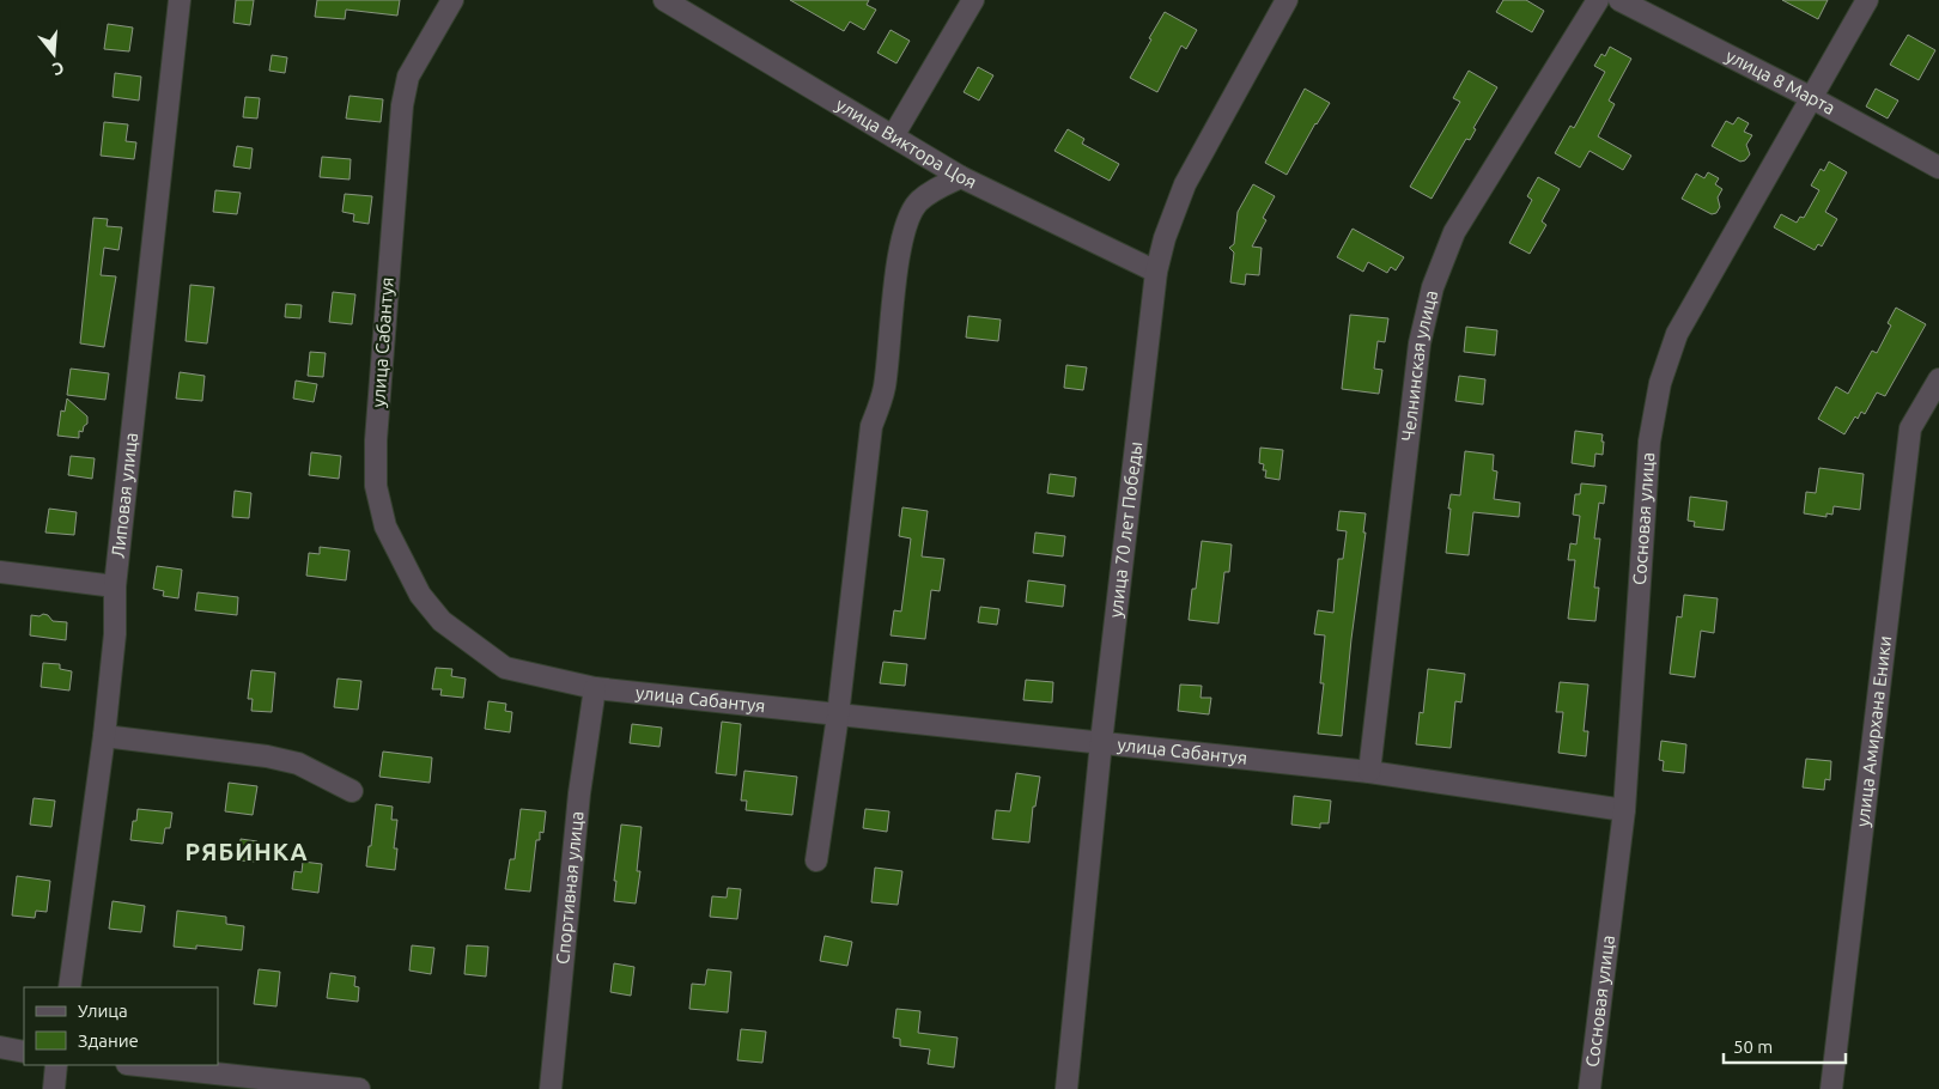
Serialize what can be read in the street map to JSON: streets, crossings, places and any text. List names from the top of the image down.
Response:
{
  "streets": {
    "street": [
      "улица 8 Марта",
      "улица Виктора Цоя",
      "улица Сабантуя",
      "Челнинская улица",
      "Липовая улица",
      "Сосновая улица",
      "улица 70 лет Победы",
      "улица Амирхана Еники",
      "Спортивная улица"
    ]
  },
  "crossings": [
    ["улица 8 Марта", "Сосновая улица"],
    ["улица Виктора Цоя", "улица 70 лет Победы"],
    ["улица Сабантуя", "Челнинская улица"],
    ["улица Сабантуя", "Сосновая улица"],
    ["улица Сабантуя", "улица 70 лет Победы"],
    ["улица Сабантуя", "Спортивная улица"]
  ],
  "districts": ["РЯБИНКА"],
  "legend": ["Улица", "Здание"],
  "scale_bar": "50 m",
  "north": "bottom"
}
